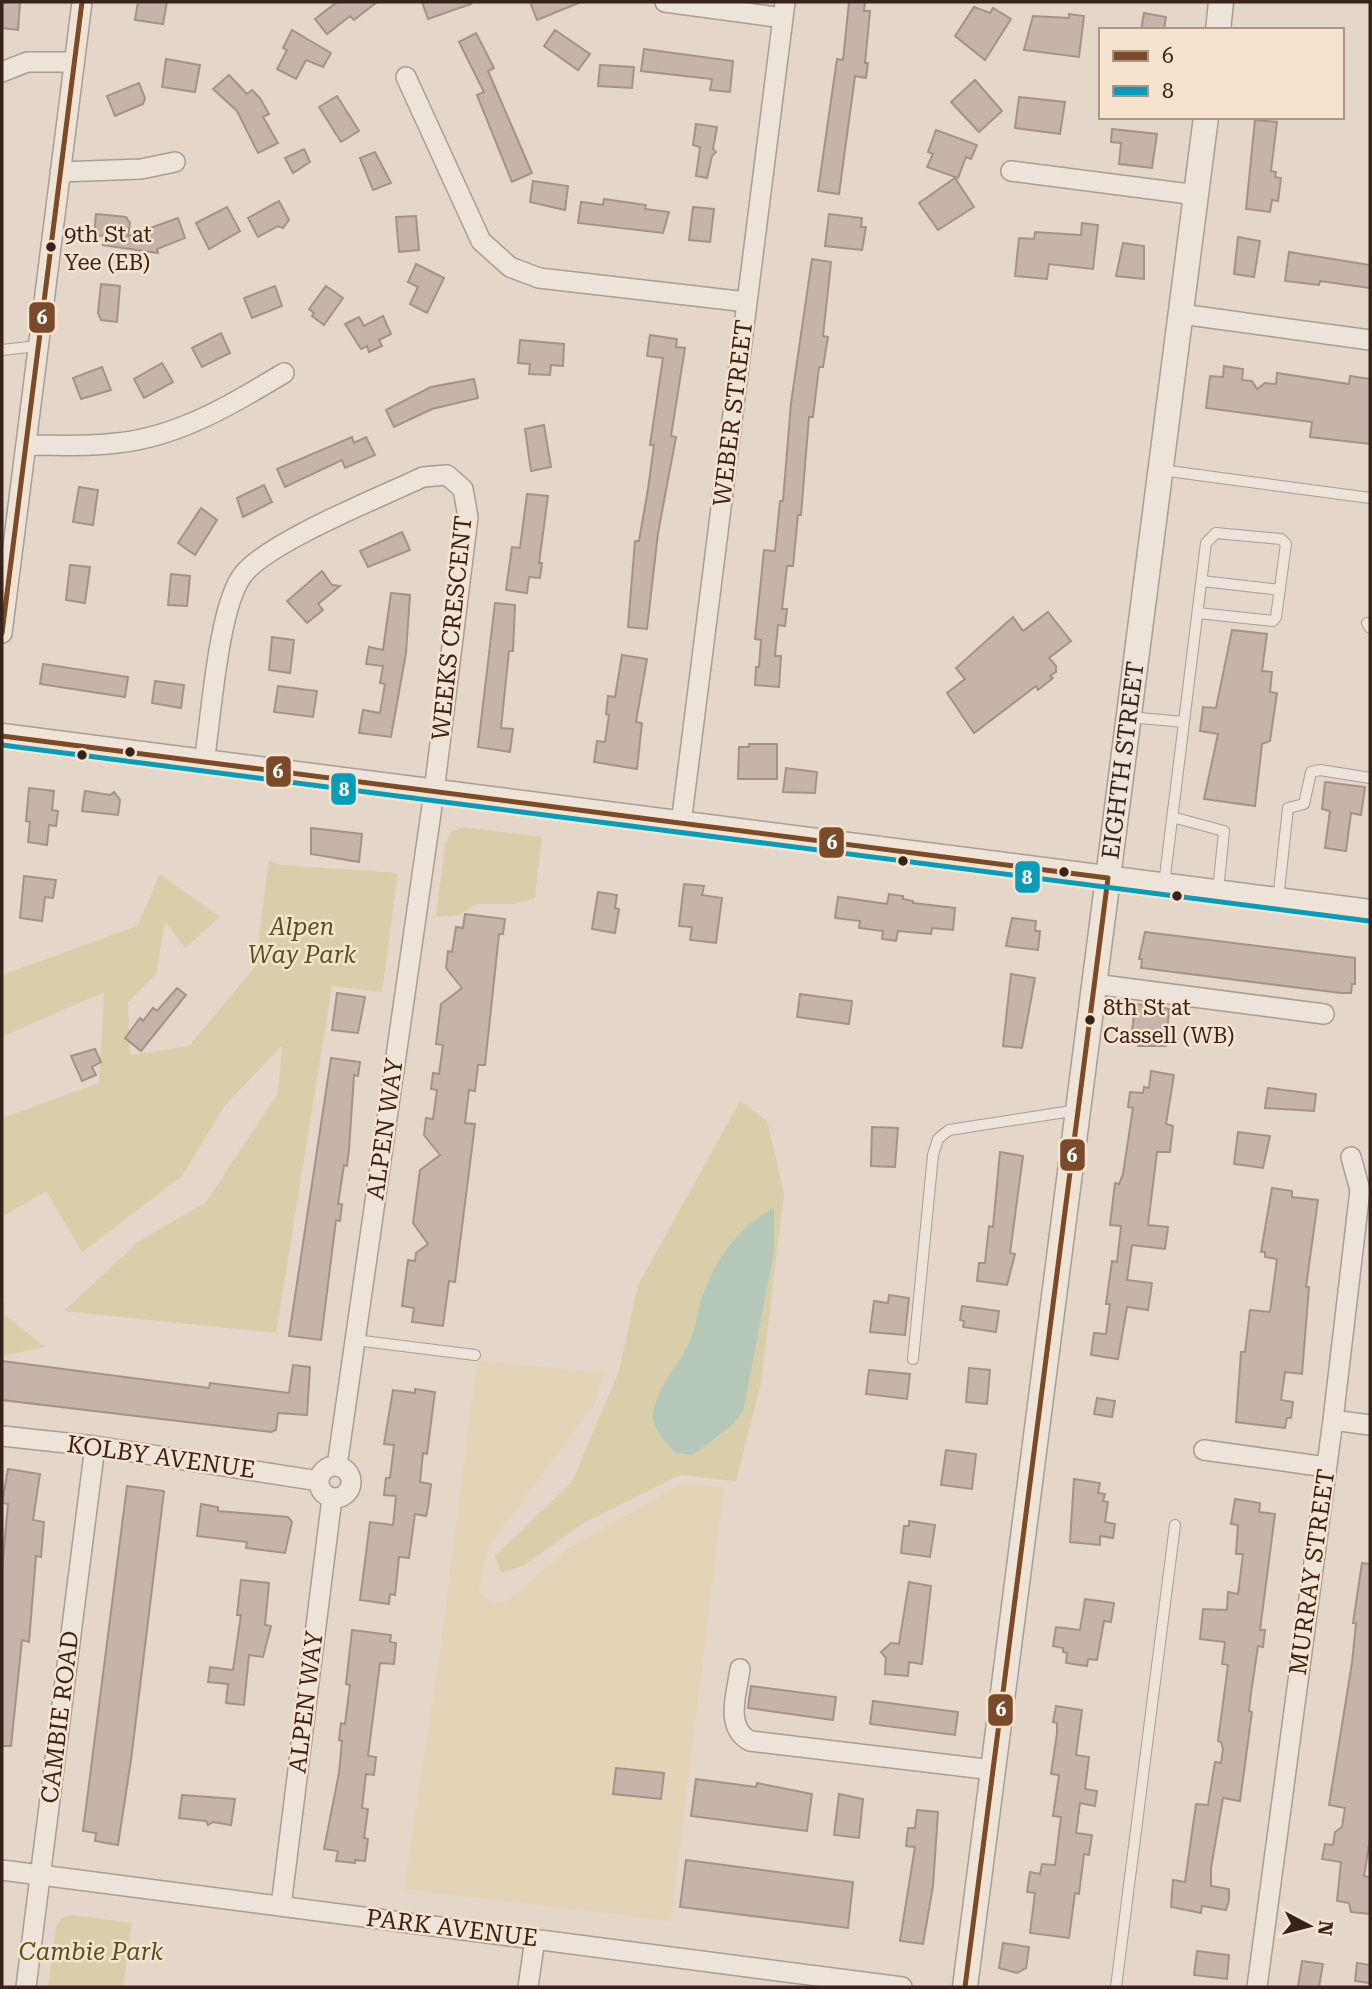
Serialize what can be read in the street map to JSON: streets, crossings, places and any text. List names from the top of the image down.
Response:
{
  "streets": {
    "street": [
      "WEBER STREET",
      "WEEKS CRESCENT",
      "EIGHTH STREET",
      "ALPEN WAY",
      "KOLBY AVENUE",
      "MURRAY STREET",
      "CAMBIE ROAD",
      "PARK AVENUE"
    ]
  },
  "crossings": [
    ["WEEKS CRESCENT", "ALPEN WAY"],
    ["ALPEN WAY", "KOLBY AVENUE"],
    ["ALPEN WAY", "PARK AVENUE"],
    ["KOLBY AVENUE", "CAMBIE ROAD"],
    ["CAMBIE ROAD", "PARK AVENUE"]
  ],
  "parks": ["Alpen Way Park", "Cambie Park"],
  "places": ["9th St at Yee (EB)", "8th St at Cassell (WB)"],
  "lines": ["transit line 6", "transit line 8"],
  "legend": ["6", "8"],
  "north": "right"
}
